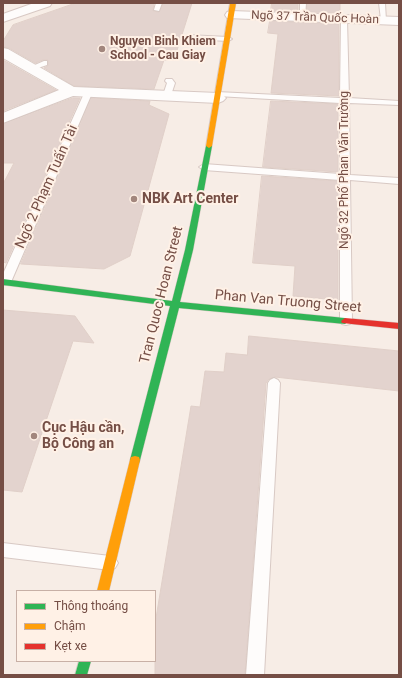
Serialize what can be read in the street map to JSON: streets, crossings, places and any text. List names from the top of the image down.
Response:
{
  "streets": {
    "street": ["Ngõ 37 Trần Quốc Hoàn", "Tran Quoc Hoan Street", "Phan Van Truong Street"],
    "lane": ["Ngõ 32 Phố Phan Văn Trường", "Ngõ 2 Phạm Tuấn Tài"]
  },
  "crossings": [
    ["Ngõ 37 Trần Quốc Hoàn", "Ngõ 32 Phố Phan Văn Trường"],
    ["Ngõ 37 Trần Quốc Hoàn", "Tran Quoc Hoan Street"],
    ["Ngõ 32 Phố Phan Văn Trường", "Phan Van Truong Street"],
    ["Ngõ 2 Phạm Tuấn Tài", "Phan Van Truong Street"],
    ["Tran Quoc Hoan Street", "Phan Van Truong Street"]
  ],
  "places": ["Nguyen Binh Khiem School - Cau Giay", "NBK Art Center", "Cục Hậu cần, Bộ Công an"],
  "legend": ["Thông thoáng", "Chậm", "Kẹt xe"]
}
